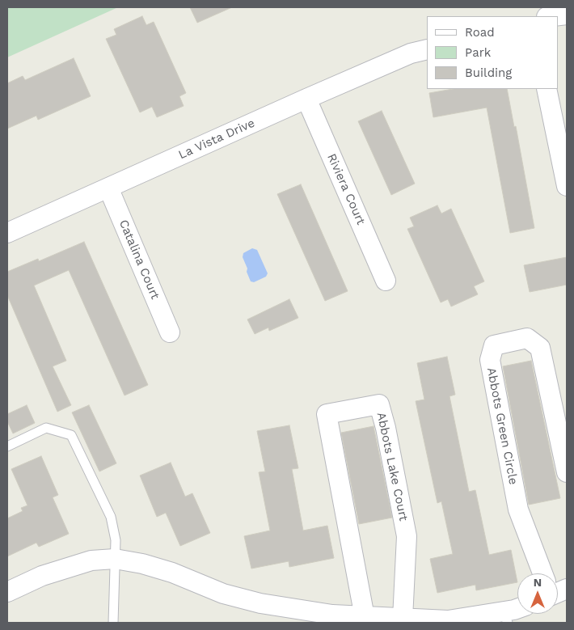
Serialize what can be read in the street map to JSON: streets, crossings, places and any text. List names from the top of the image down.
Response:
{
  "streets": {
    "street": [
      "La Vista Drive",
      "Riviera Court",
      "Catalina Court",
      "Abbots Green Circle",
      "Abbots Lake Court"
    ]
  },
  "crossings": [
    ["La Vista Drive", "Riviera Court"],
    ["La Vista Drive", "Catalina Court"]
  ],
  "legend": ["Road", "Park", "Building"],
  "north": "top"
}
